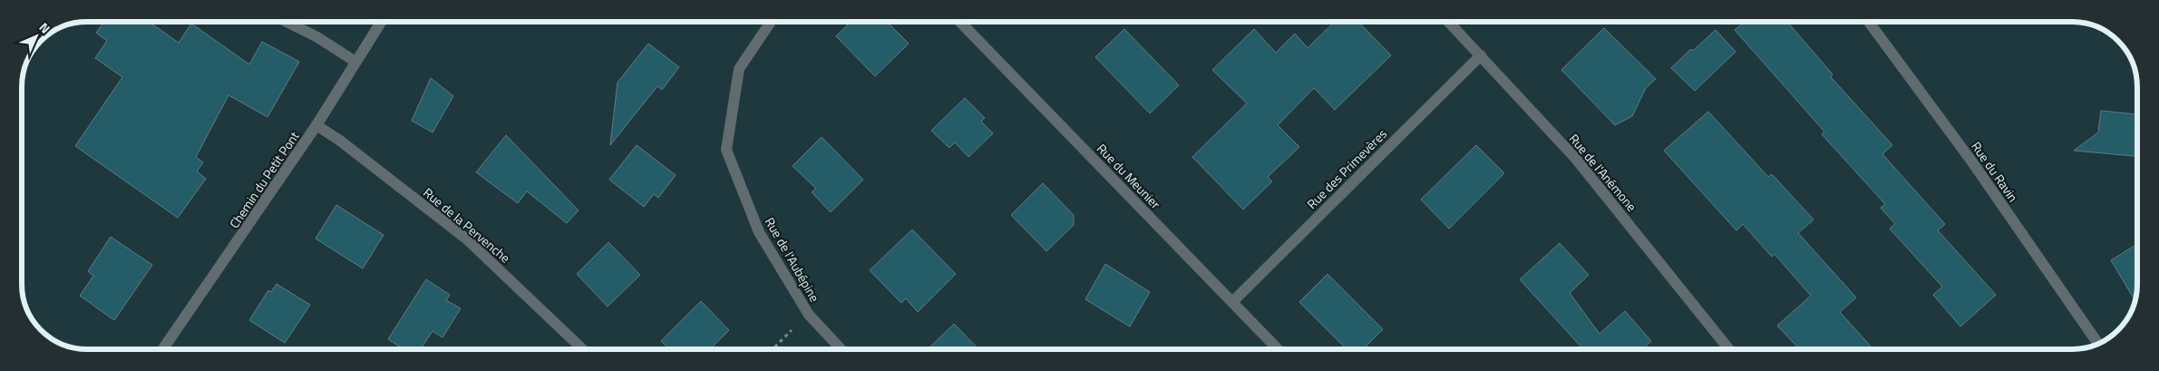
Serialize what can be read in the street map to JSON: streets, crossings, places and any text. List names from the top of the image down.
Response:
{
  "streets": {
    "street": [
      "Rue des Primevères",
      "Rue du Ravin",
      "Rue de l'Anémone",
      "Rue du Meunier",
      "Chemin du Petit Pont",
      "Rue de la Pervenche",
      "Rue de l'Aubépine"
    ]
  },
  "crossings": [
    ["Rue des Primevères", "Rue de l'Anémone"],
    ["Rue des Primevères", "Rue du Meunier"],
    ["Chemin du Petit Pont", "Rue de la Pervenche"]
  ],
  "north": "top right"
}
